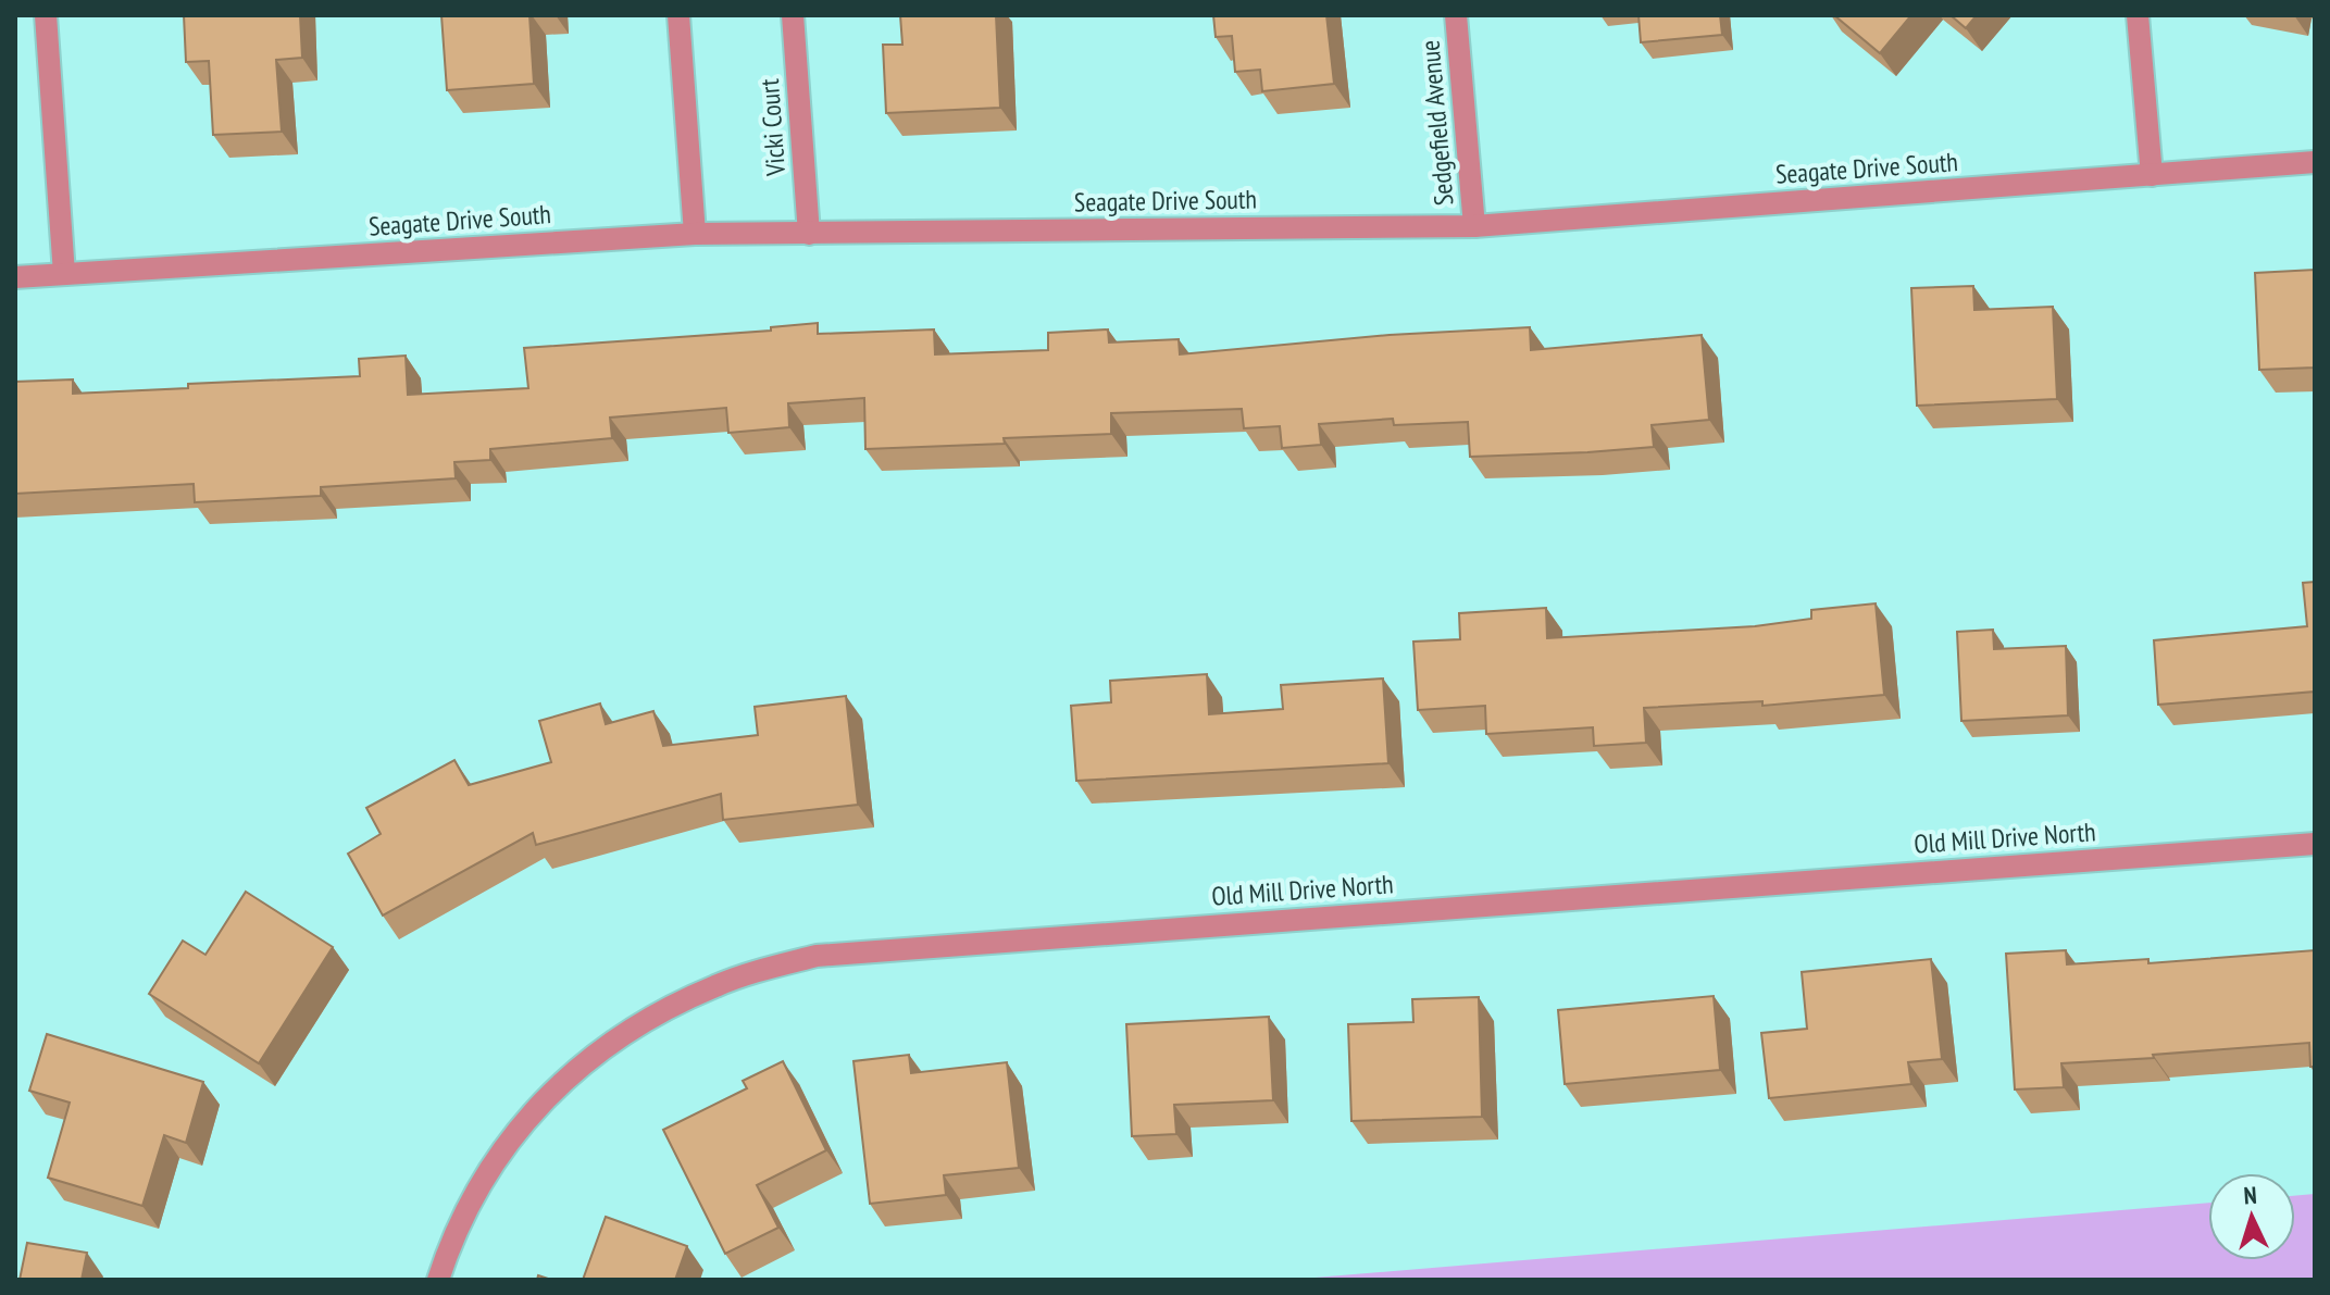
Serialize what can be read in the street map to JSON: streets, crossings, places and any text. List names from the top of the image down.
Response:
{
  "streets": {
    "street": [
      "Sedgefield Avenue",
      "Vicki Court",
      "Seagate Drive South",
      "Old Mill Drive North"
    ]
  },
  "crossings": [
    ["Sedgefield Avenue", "Seagate Drive South"],
    ["Vicki Court", "Seagate Drive South"]
  ],
  "north": "top"
}
